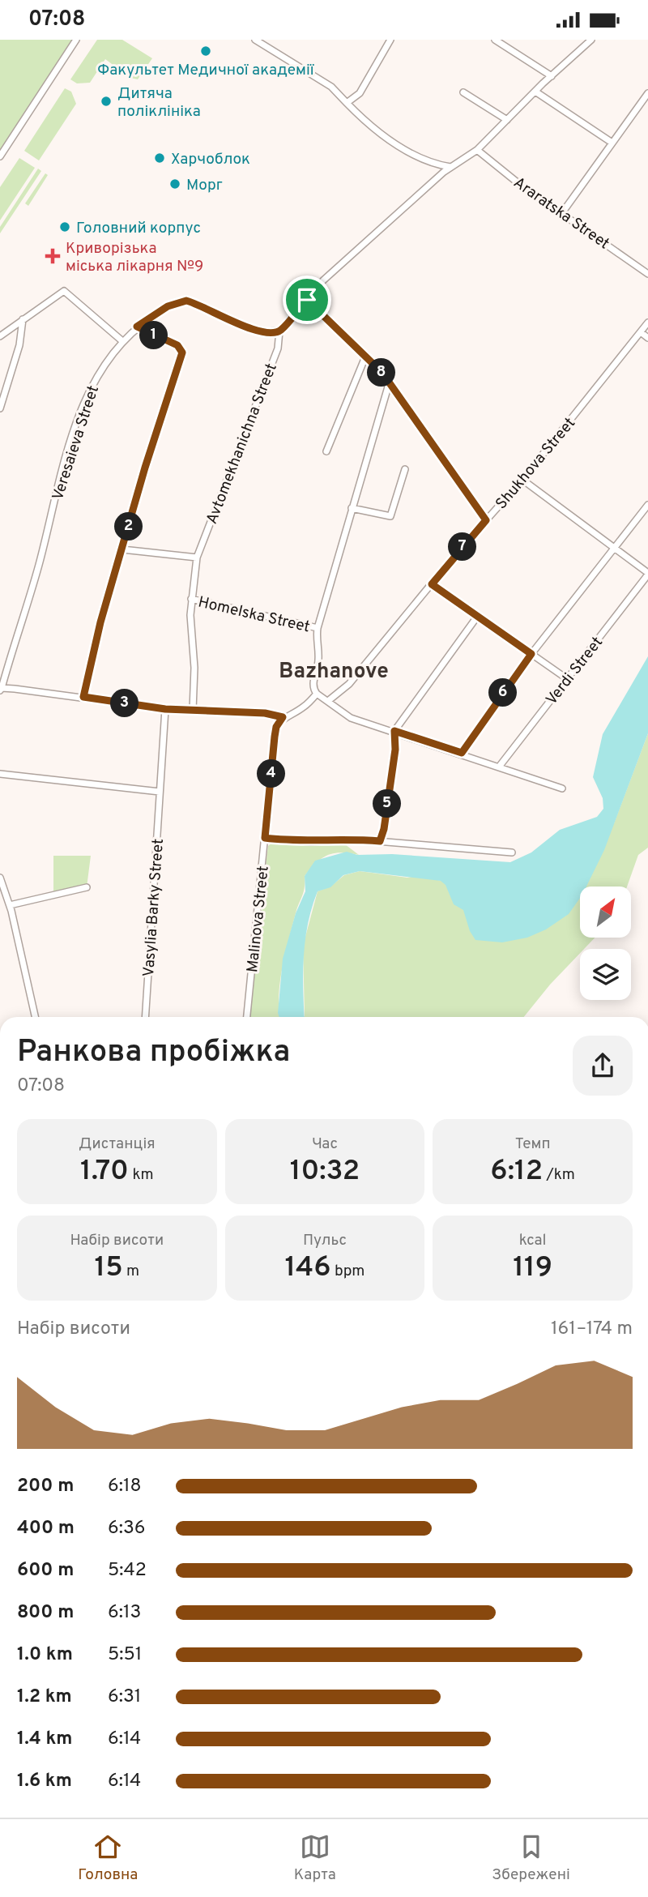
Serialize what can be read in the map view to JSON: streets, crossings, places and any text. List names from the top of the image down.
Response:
{
  "streets": {
    "street": [
      "Araratska Street",
      "Veresaieva Street",
      "Avtomekhanichna Street",
      "Shukhova Street",
      "Homelska Street",
      "Verdi Street",
      "Vasylia Barky Street",
      "Malinova Street"
    ]
  },
  "crossings": [
    ["Veresaieva Street", "Avtomekhanichna Street"],
    ["Avtomekhanichna Street", "Homelska Street"],
    ["Shukhova Street", "Verdi Street"]
  ],
  "districts": ["Bazhanove"],
  "places": {
    "other": [
      "Факультет Медичної академії",
      "Дитяча поліклініка",
      "Харчоблок",
      "Морг",
      "Головний корпус"
    ],
    "health": ["Криворізька міська лікарня №9"]
  },
  "north": "top right",
  "page": {
    "status": "07:08",
    "pins": [
      "1",
      "8",
      "2",
      "7",
      "6",
      "3",
      "4",
      "5"
    ],
    "heading": ["Ранкова пробіжка", "07:08"],
    "stats": [
      ["Дистанція", "1.70 km"],
      ["Час", "10:32"],
      ["Темп", "6:12 /km"],
      ["Набір висоти", "15 m"],
      ["Пульс", "146 bpm"],
      ["kcal", "119"]
    ],
    "chart": ["Набір висоти", "161–174 m"],
    "list": [
      {
        "name": "200 m",
        "note": "6:18"
      },
      {
        "name": "400 m",
        "note": "6:36"
      },
      {
        "name": "600 m",
        "note": "5:42"
      },
      {
        "name": "800 m",
        "note": "6:13"
      },
      {
        "name": "1.0 km",
        "note": "5:51"
      },
      {
        "name": "1.2 km",
        "note": "6:31"
      },
      {
        "name": "1.4 km",
        "note": "6:14"
      },
      {
        "name": "1.6 km",
        "note": "6:14"
      }
    ],
    "tabs": ["Головна", "Карта", "Збережені"]
  }
}
